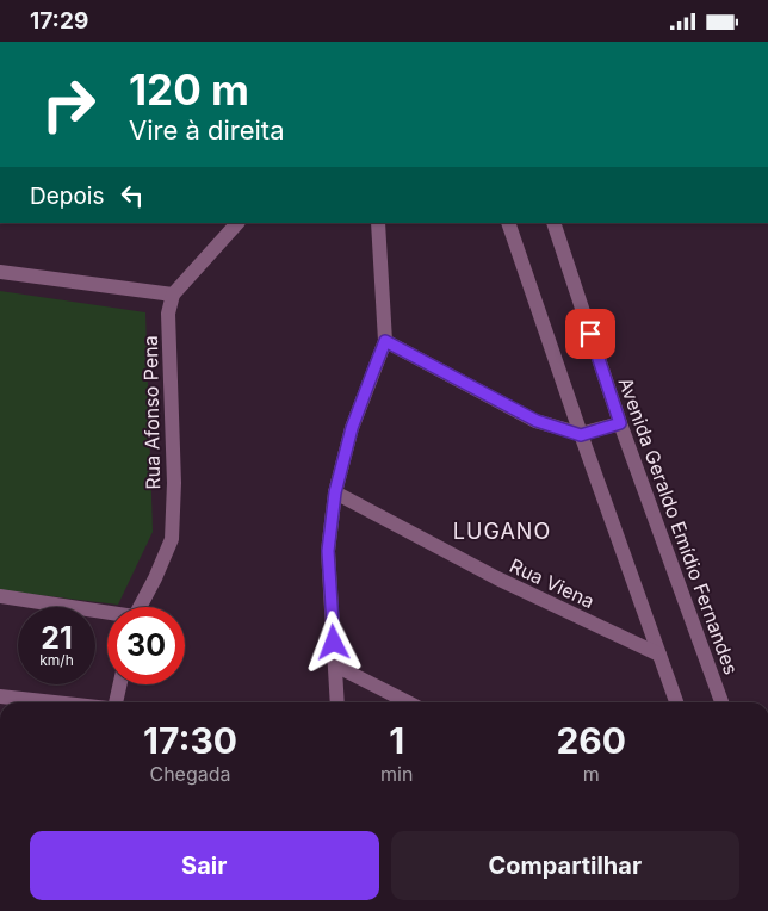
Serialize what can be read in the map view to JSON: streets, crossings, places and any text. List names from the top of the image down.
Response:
{
  "streets": {
    "street": ["Rua Afonso Pena", "Avenida Geraldo Emídio Fernandes", "Rua Viena"]
  },
  "districts": ["LUGANO"],
  "page": {
    "status": "17:29",
    "turn": ["120 m", "Vire à direita"],
    "then": "Depois",
    "speed": "21 km/h",
    "limit": "30",
    "eta": [
      "17:30",
      "Chegada",
      "1",
      "min",
      "260",
      "m"
    ],
    "buttons": ["Sair", "Compartilhar"]
  }
}
